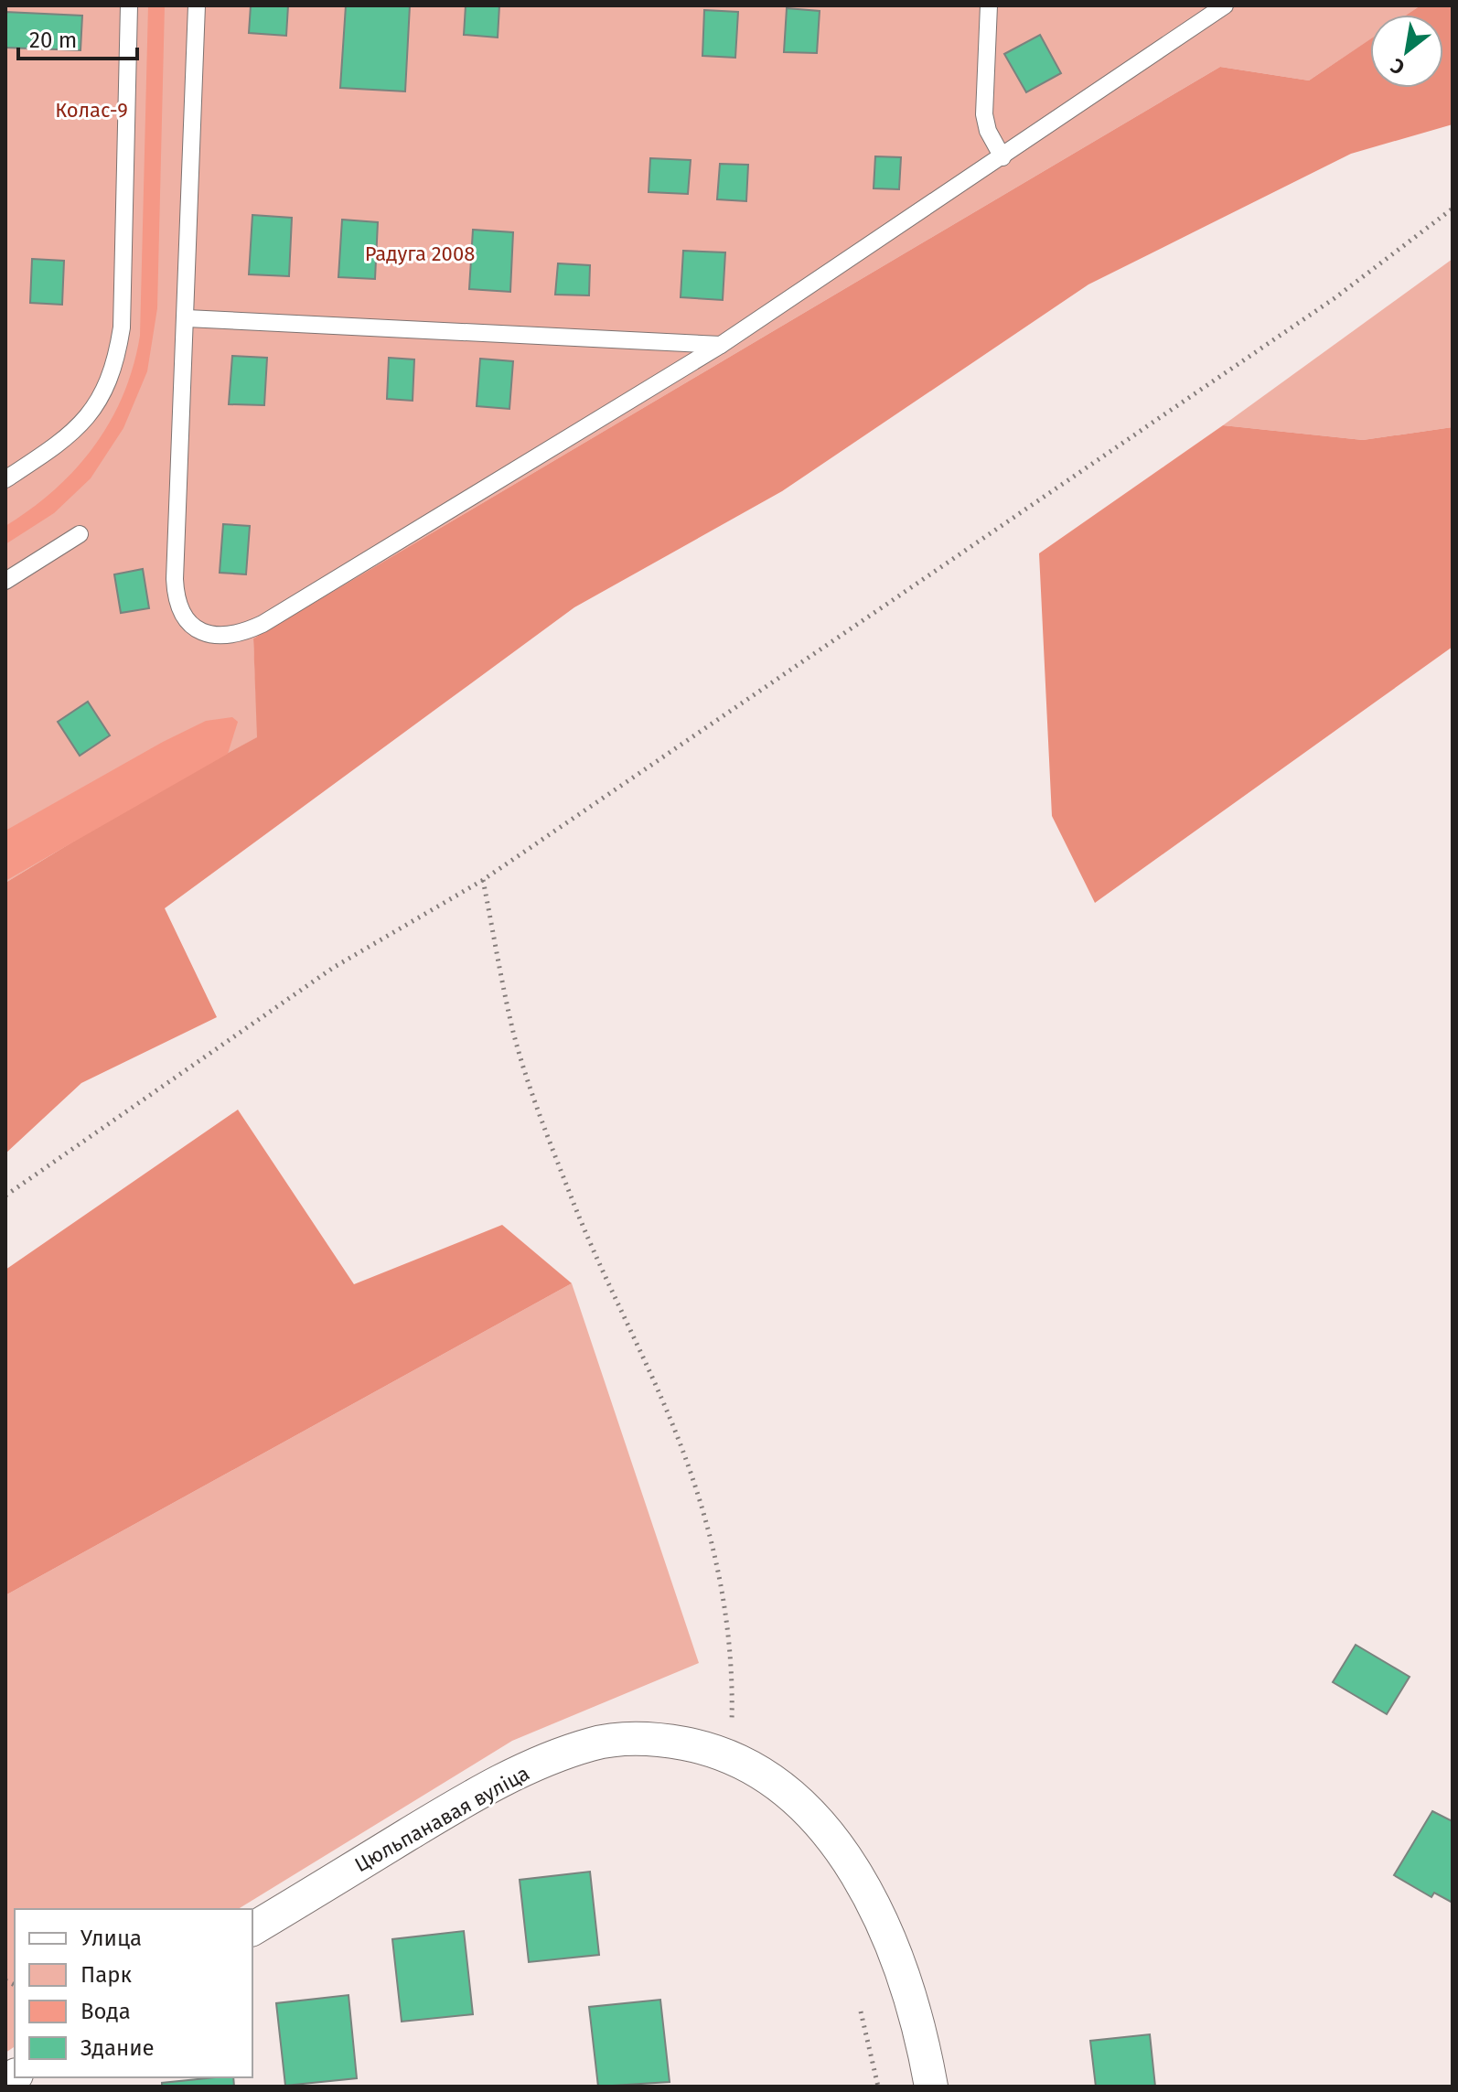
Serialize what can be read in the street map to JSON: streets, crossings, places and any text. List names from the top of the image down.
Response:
{
  "streets": {
    "street": ["Цюльпанавая вуліца"]
  },
  "parks": ["Колас-9", "Радуга 2008"],
  "legend": [
    "Улица",
    "Парк",
    "Вода",
    "Здание"
  ],
  "scale_bar": "20 m",
  "north": "bottom left"
}
